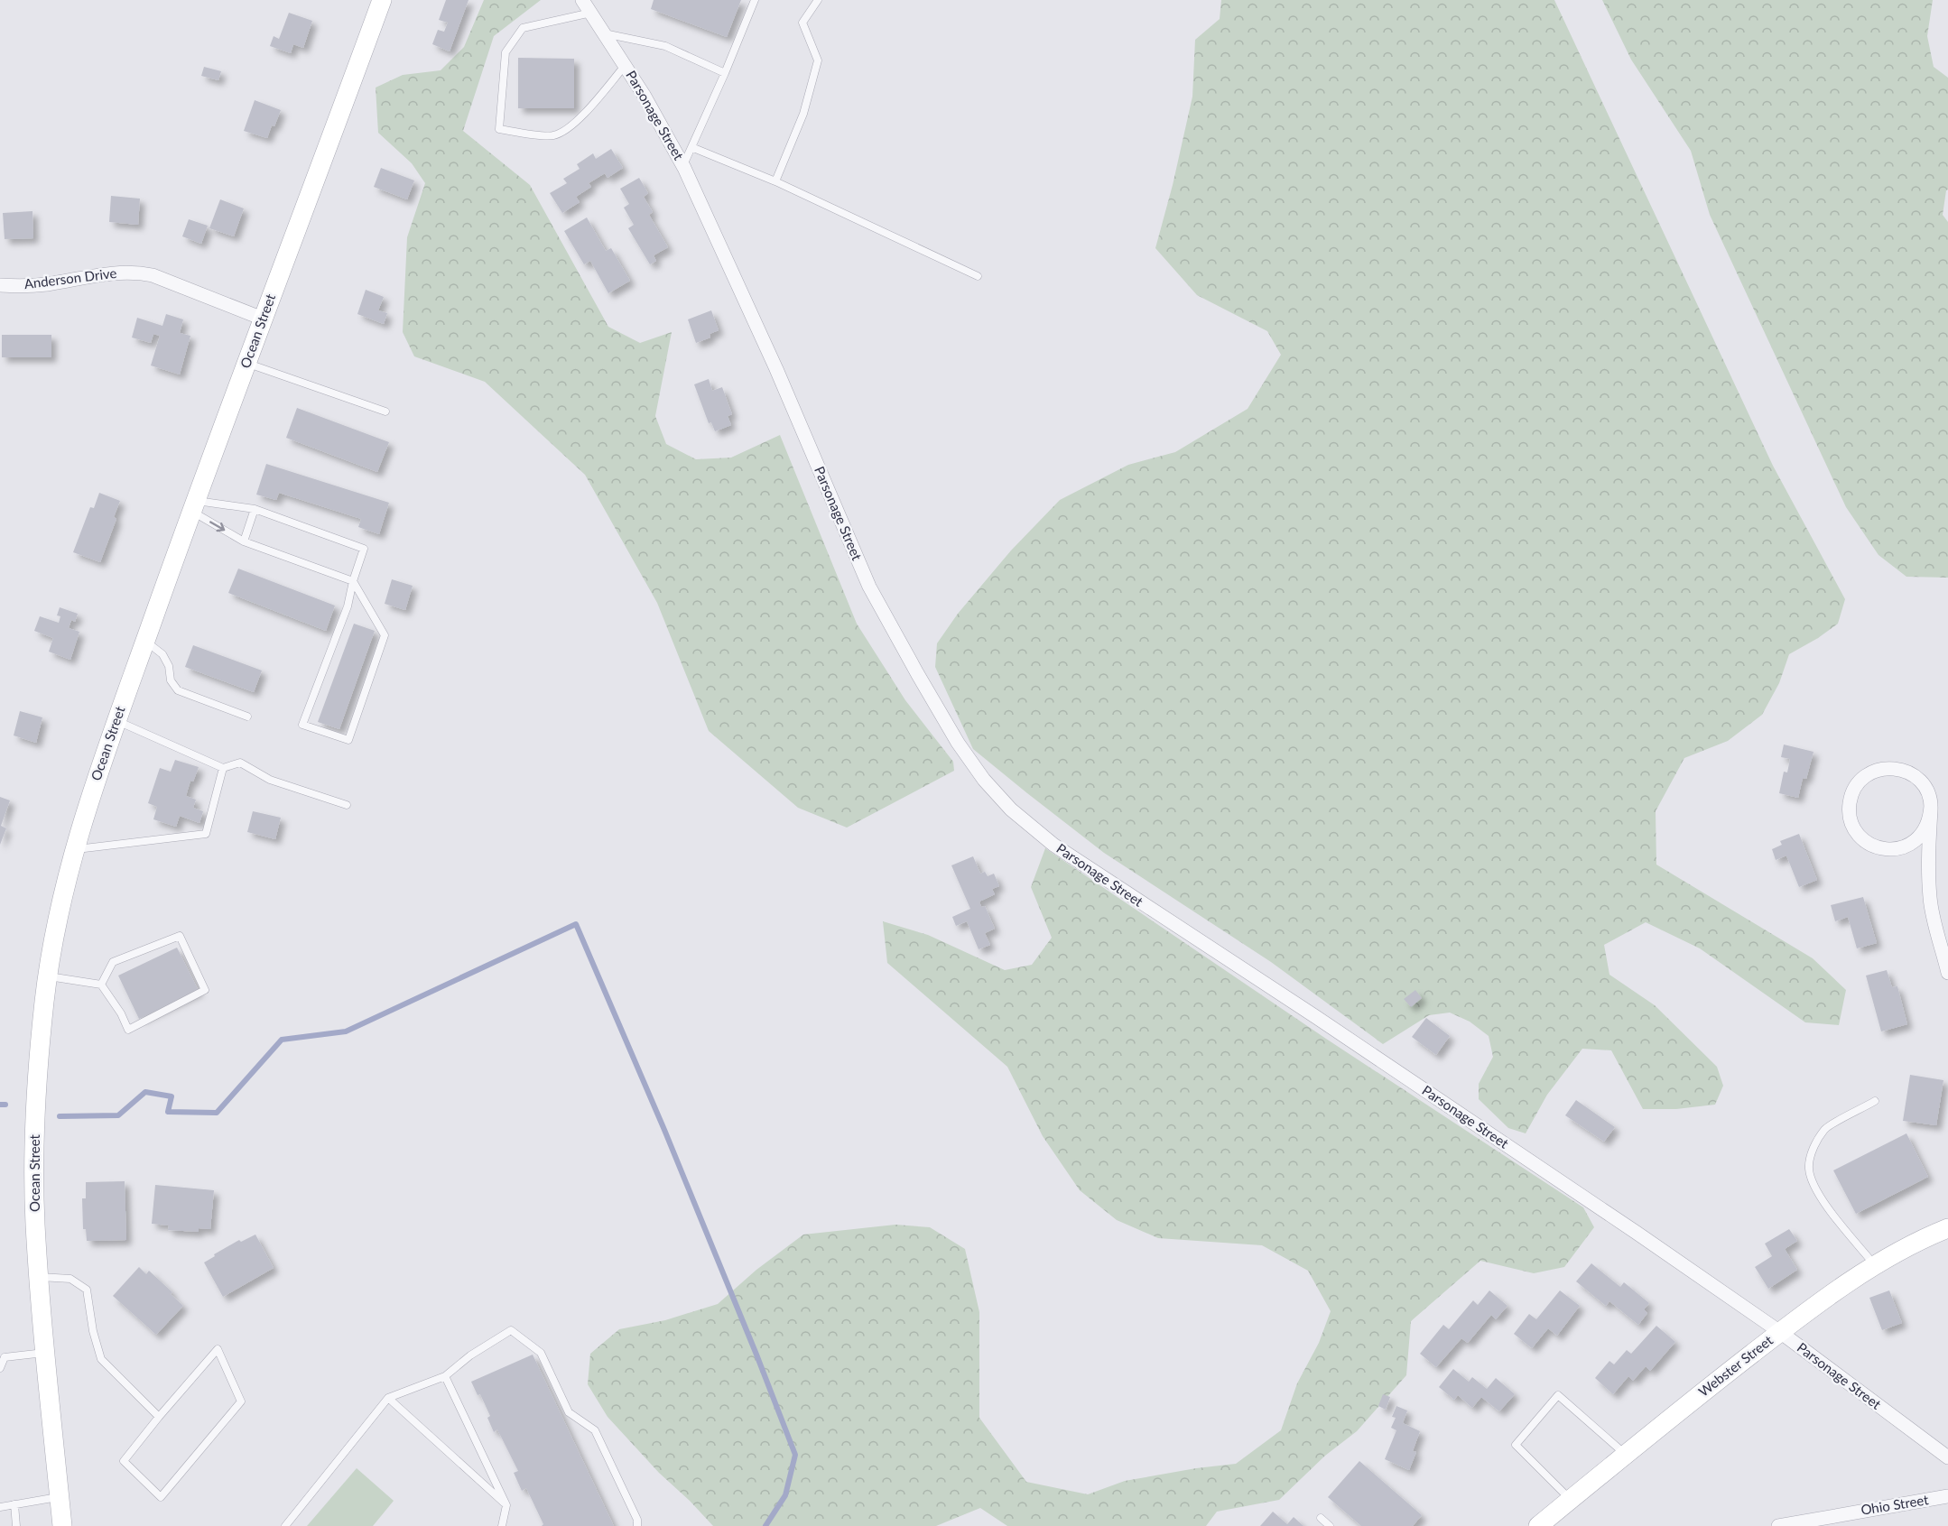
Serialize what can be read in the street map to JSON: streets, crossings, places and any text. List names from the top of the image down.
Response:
{
  "streets": {
    "main road": ["Ocean Street", "Webster Street"],
    "street": ["Parsonage Street", "Anderson Drive", "Ohio Street"]
  },
  "crossings": [
    ["Parsonage Street", "Webster Street"],
    ["Anderson Drive", "Ocean Street"]
  ]
}
